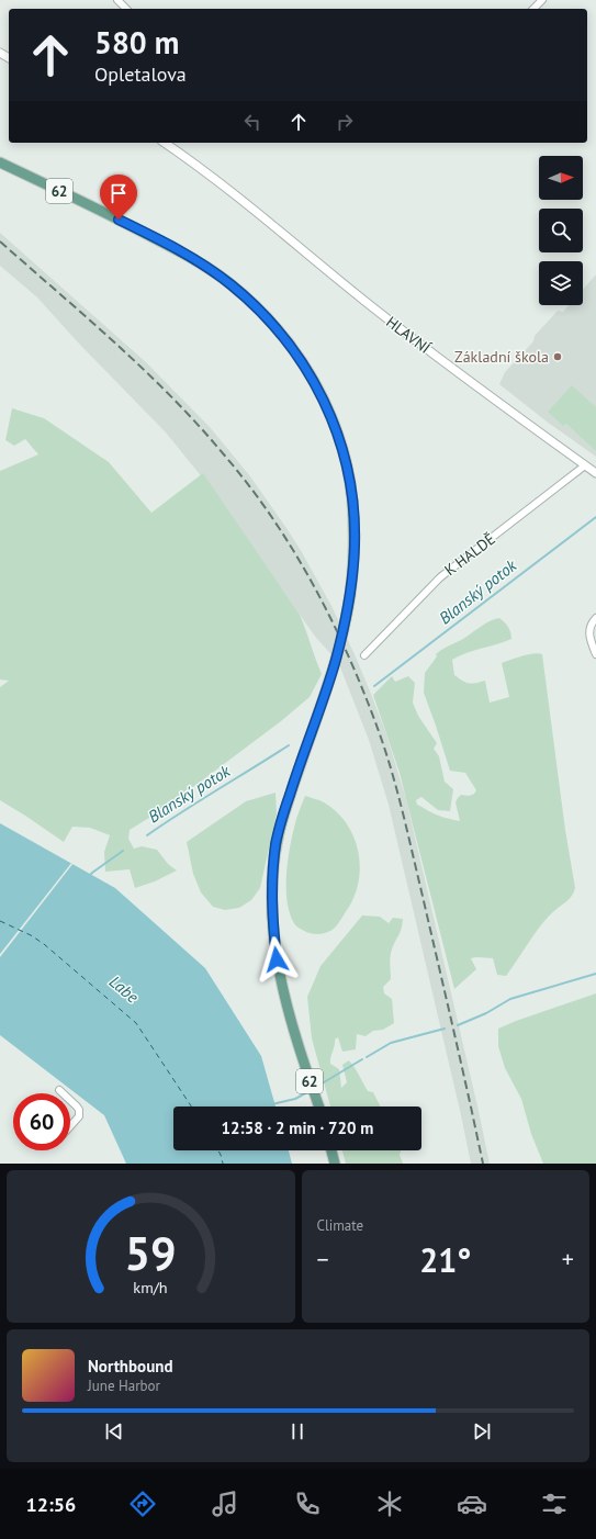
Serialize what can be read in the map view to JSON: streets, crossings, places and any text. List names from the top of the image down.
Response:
{
  "streets": {
    "main road": ["62"],
    "street": ["HLAVNÍ", "K HALDĚ"]
  },
  "crossings": [
    ["HLAVNÍ", "K HALDĚ"]
  ],
  "water": ["Blanský potok", "Labe"],
  "places": ["Základní škola"],
  "north": "right",
  "page": {
    "turn": ["580 m", "Opletalova"],
    "limit": "60",
    "trip": "12:58 · 2 min · 720 m",
    "tile": "Climate",
    "heat": ["−", "21°", "+"],
    "song": ["Northbound", "June Harbor"],
    "tabs": "12:56",
    "gauge": ["59", "km/h"]
  }
}
